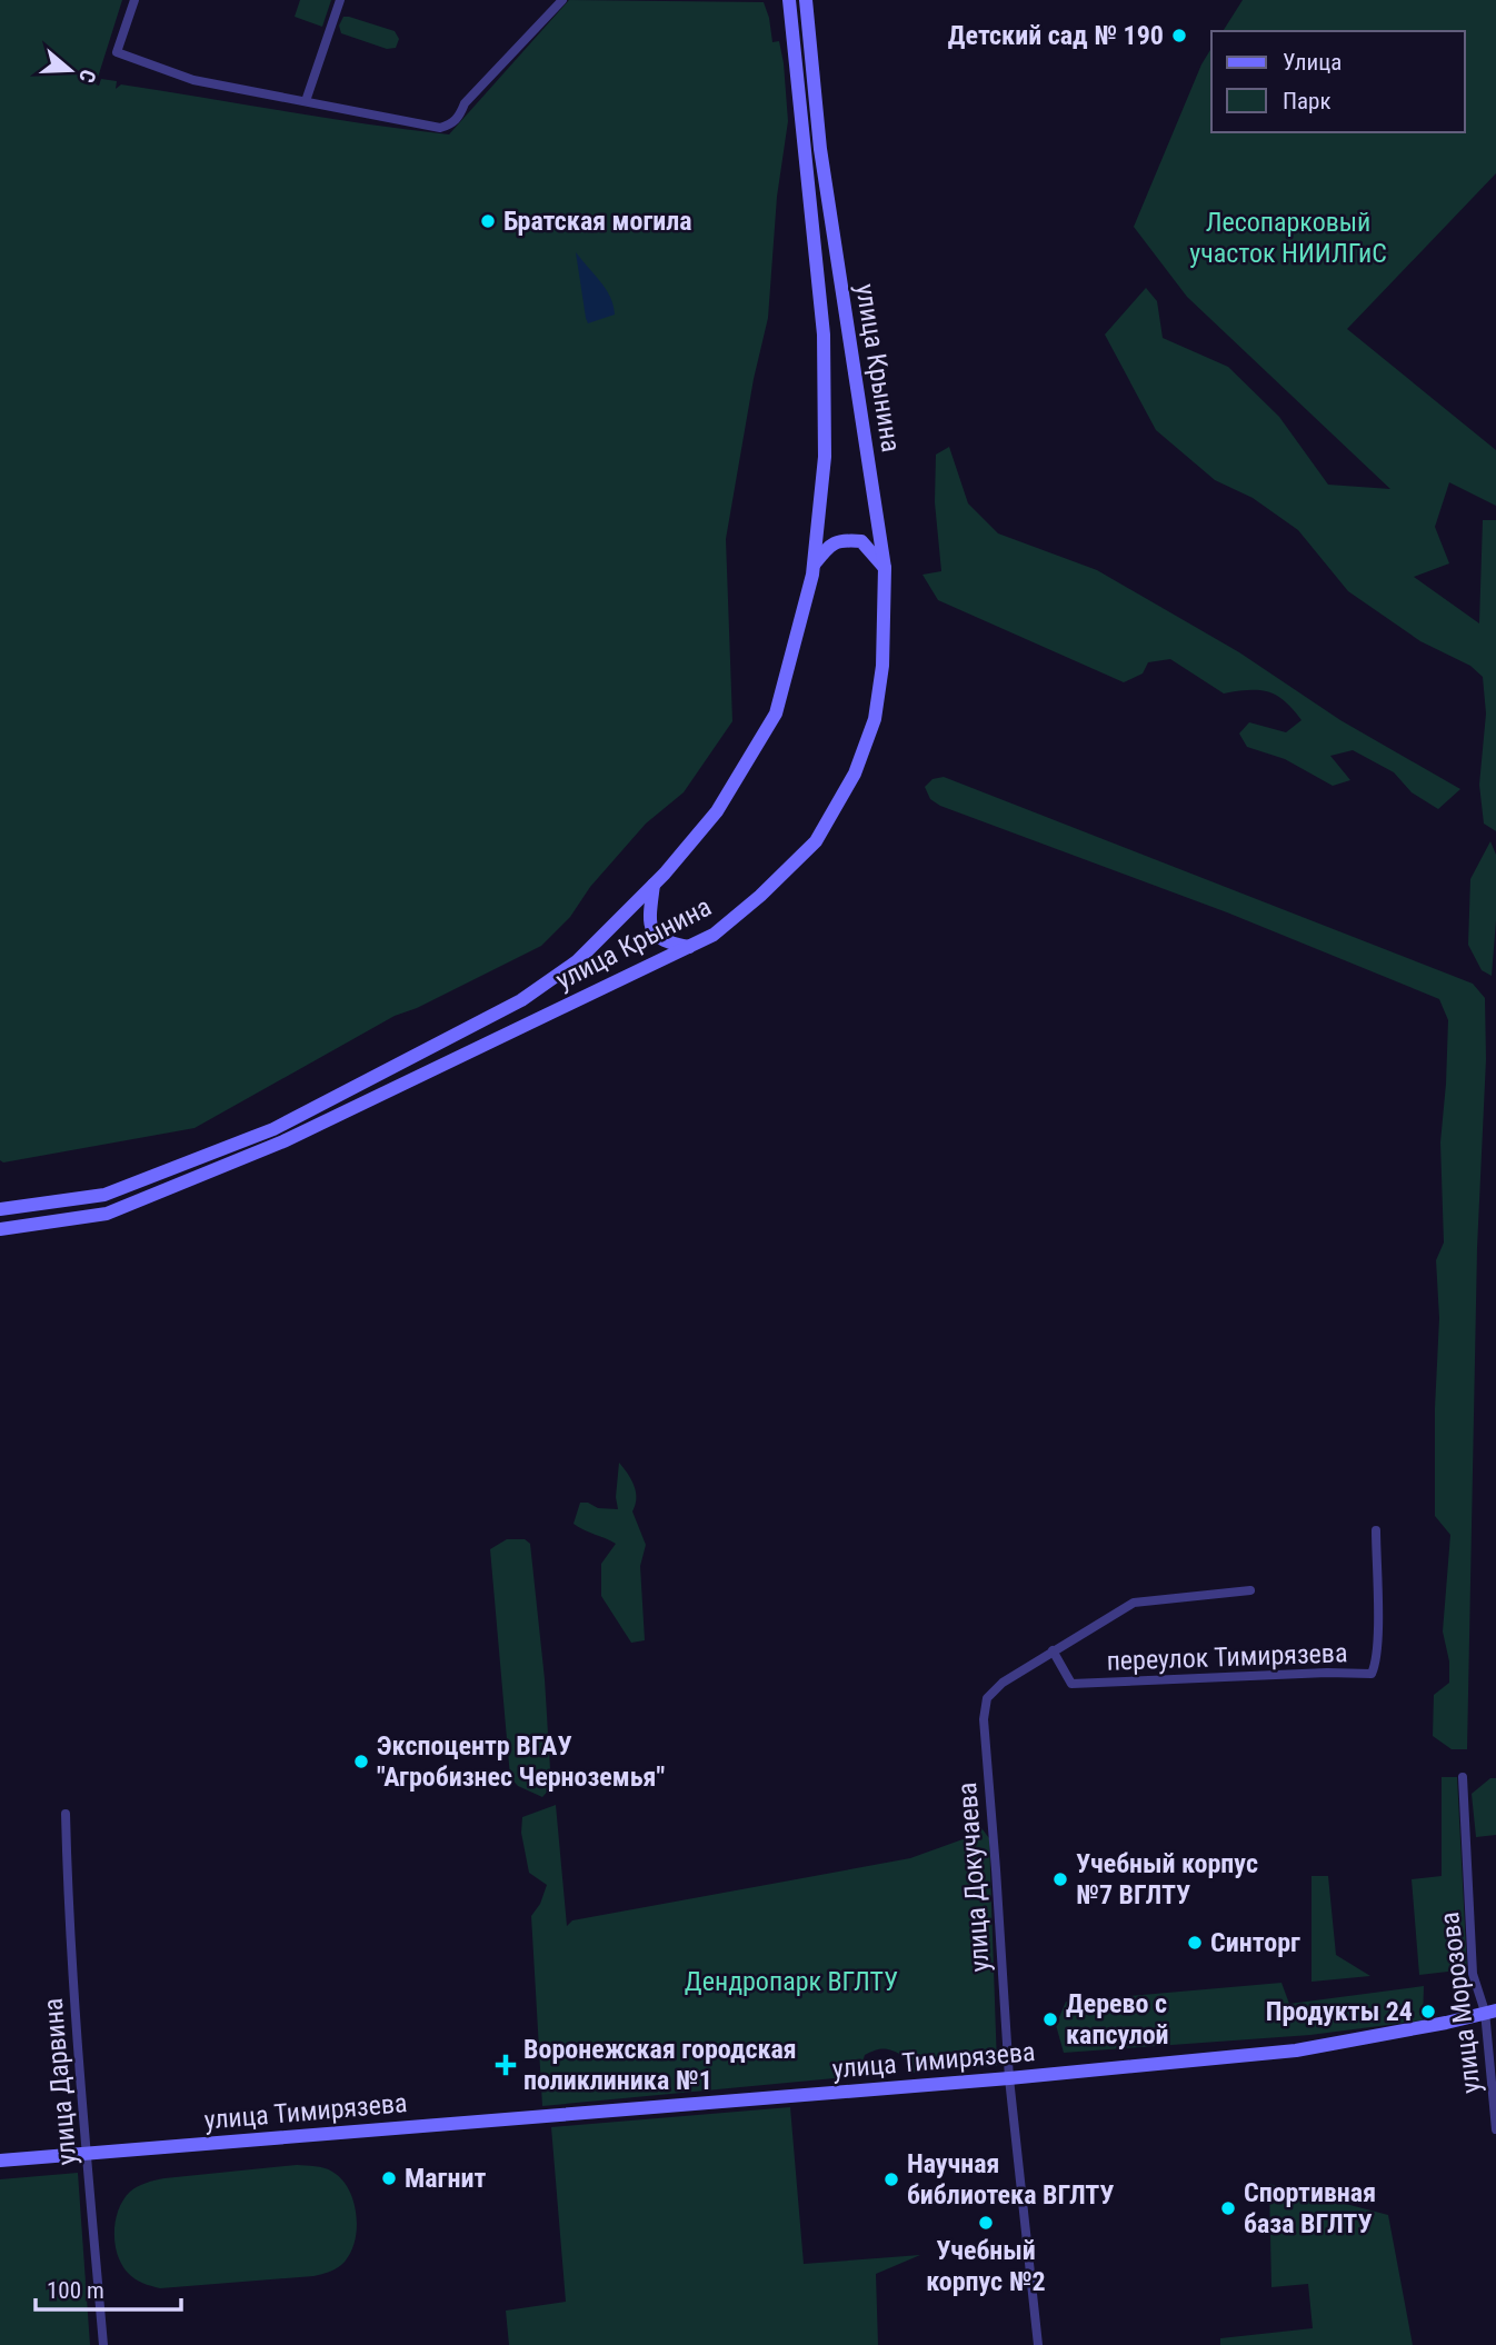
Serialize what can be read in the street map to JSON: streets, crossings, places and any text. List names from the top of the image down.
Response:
{
  "streets": {
    "main road": ["улица Крынина", "улица Тимирязева"],
    "street": [
      "переулок Тимирязева",
      "улица Докучаева",
      "улица Морозова",
      "улица Дарвина"
    ]
  },
  "crossings": [
    ["переулок Тимирязева", "улица Докучаева"],
    ["улица Докучаева", "улица Тимирязева"],
    ["улица Морозова", "улица Тимирязева"],
    ["улица Тимирязева", "улица Дарвина"]
  ],
  "parks": ["Лесопарковый участок НИИЛГиС", "Дендропарк ВГЛТУ"],
  "places": {
    "other": [
      "Детский сад № 190",
      "Братская могила",
      "Экспоцентр ВГАУ \"Агробизнес Черноземья\"",
      "Учебный корпус №7 ВГЛТУ",
      "Синторг",
      "Продукты 24",
      "Дерево с капсулой",
      "Магнит",
      "Научная библиотека ВГЛТУ",
      "Спортивная база ВГЛТУ",
      "Учебный корпус №2"
    ],
    "health": ["Воронежская городская поликлиника №1"]
  },
  "legend": ["Улица", "Парк"],
  "scale_bar": "100 m",
  "north": "right"
}
